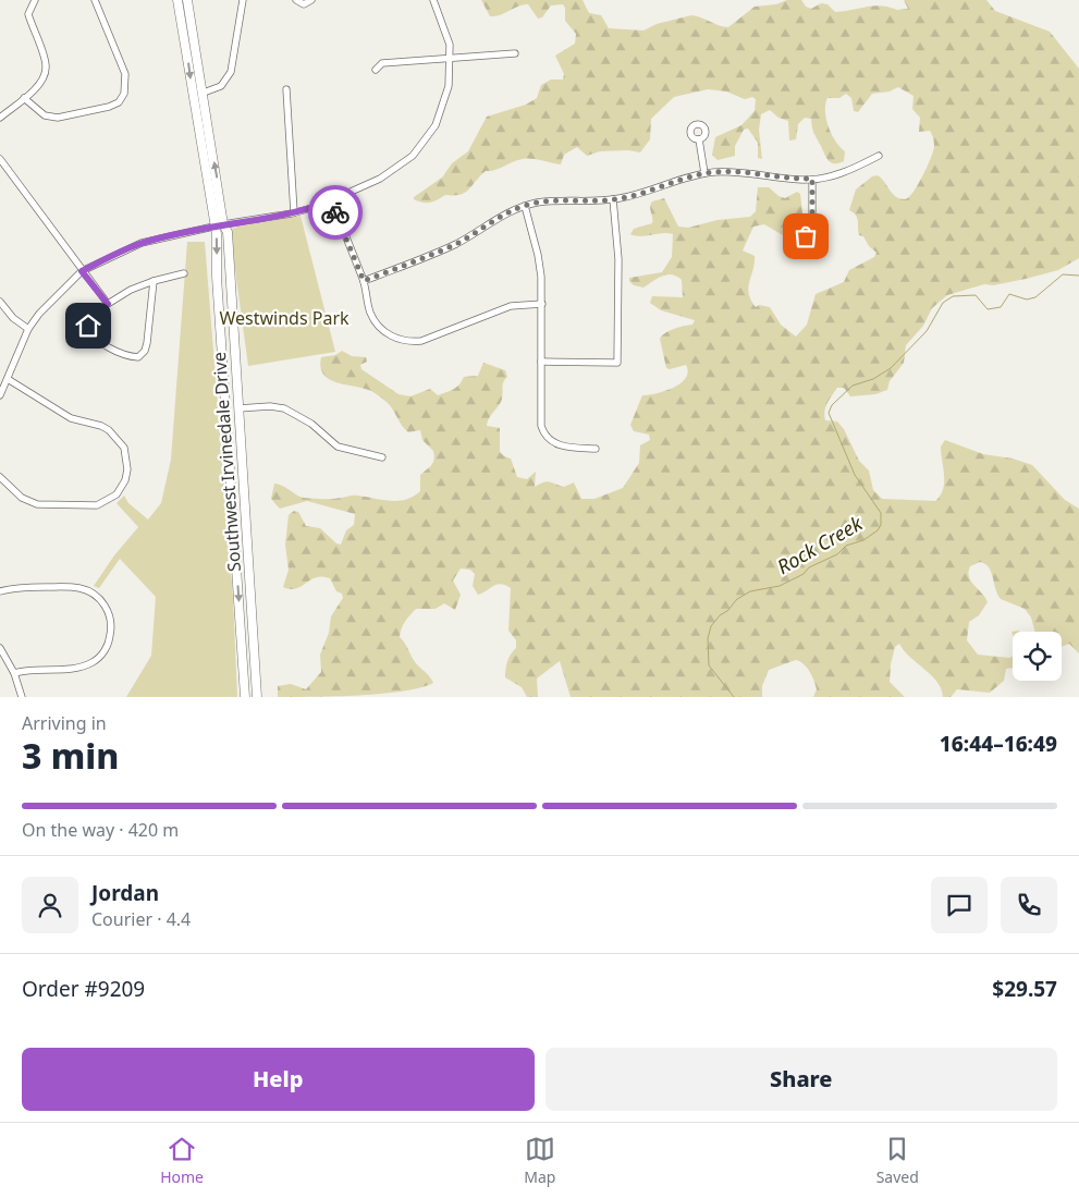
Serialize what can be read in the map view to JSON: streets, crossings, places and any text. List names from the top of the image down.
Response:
{
  "streets": {
    "main road": ["Southwest Irvinedale Drive"]
  },
  "water": ["Rock Creek"],
  "parks": ["Westwinds Park"],
  "page": {
    "heading": ["3 min", "Arriving in", "16:44–16:49"],
    "panel": [
      "Jordan",
      "Courier · 4.4",
      "Order #9209",
      "$29.57"
    ],
    "bar": "On the way · 420 m",
    "buttons": ["Help", "Share"],
    "tabs": ["Home", "Map", "Saved"]
  }
}
